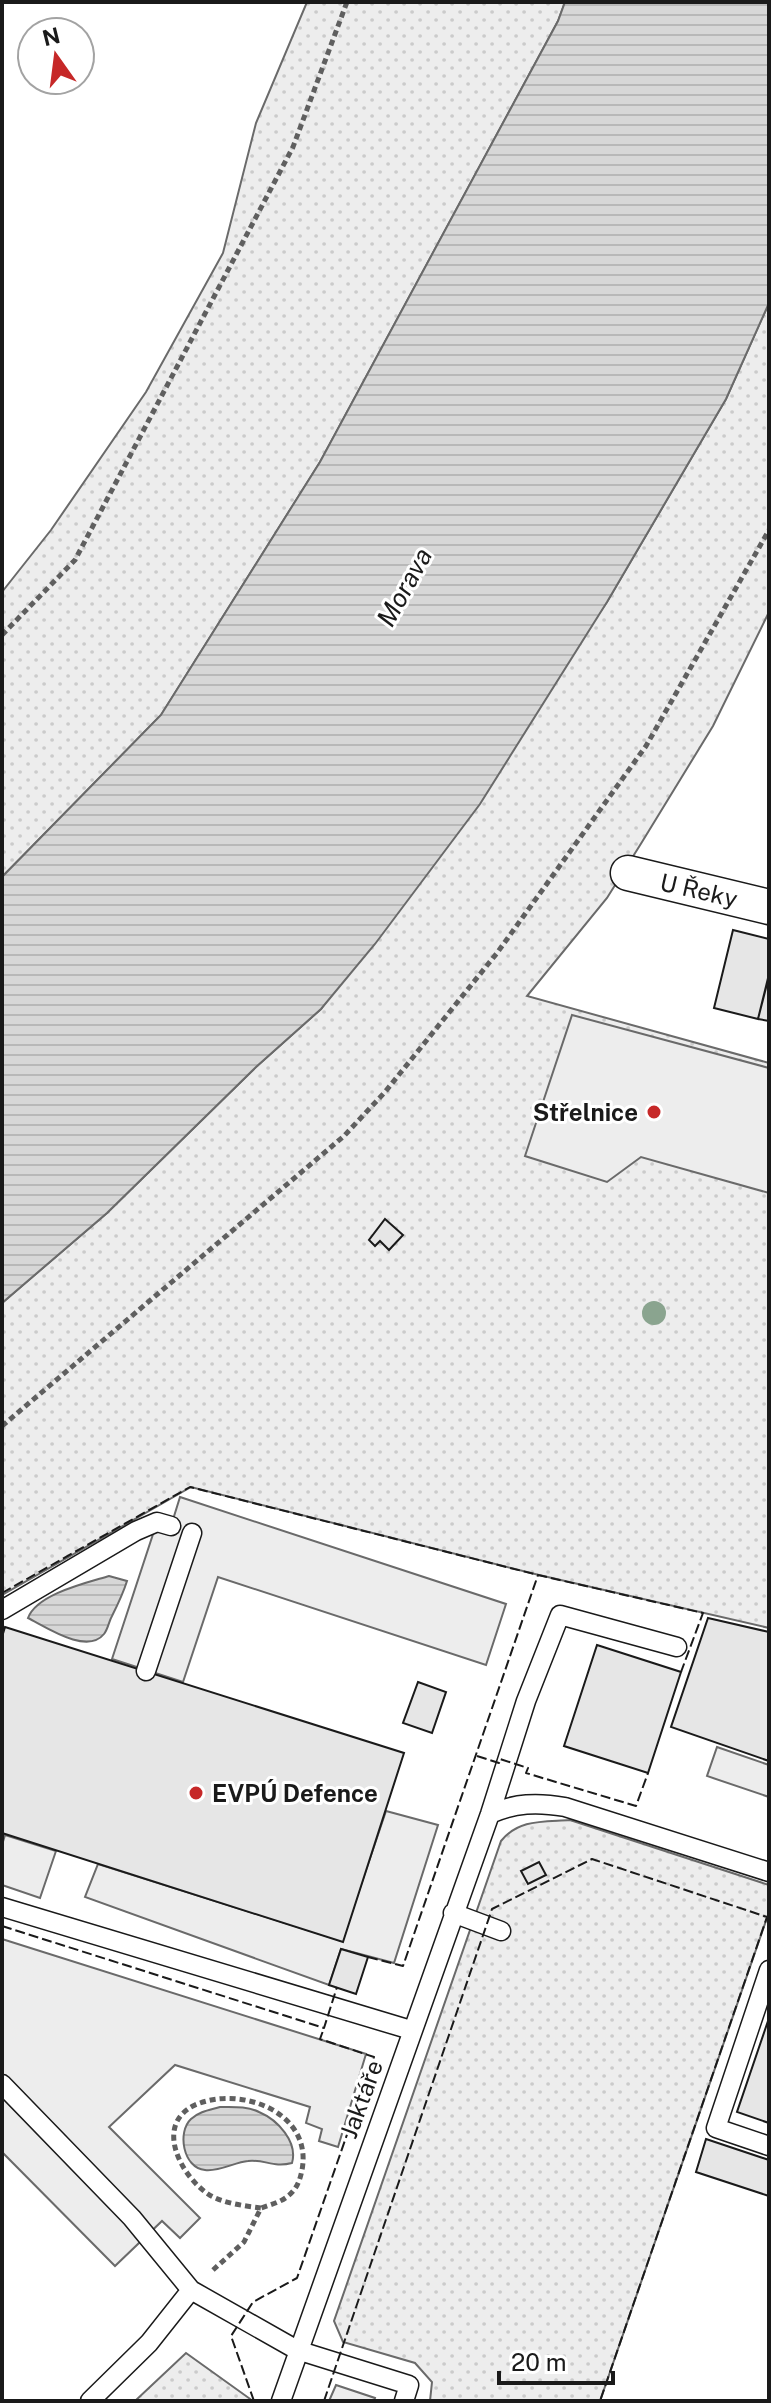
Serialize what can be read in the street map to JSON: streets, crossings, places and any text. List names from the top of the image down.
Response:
{
  "streets": {
    "street": ["U Řeky"],
    "lane": ["Jaktáře"]
  },
  "water": ["Morava"],
  "places": ["Střelnice", "EVPÚ Defence"],
  "scale_bar": "20 m",
  "north": "top"
}
